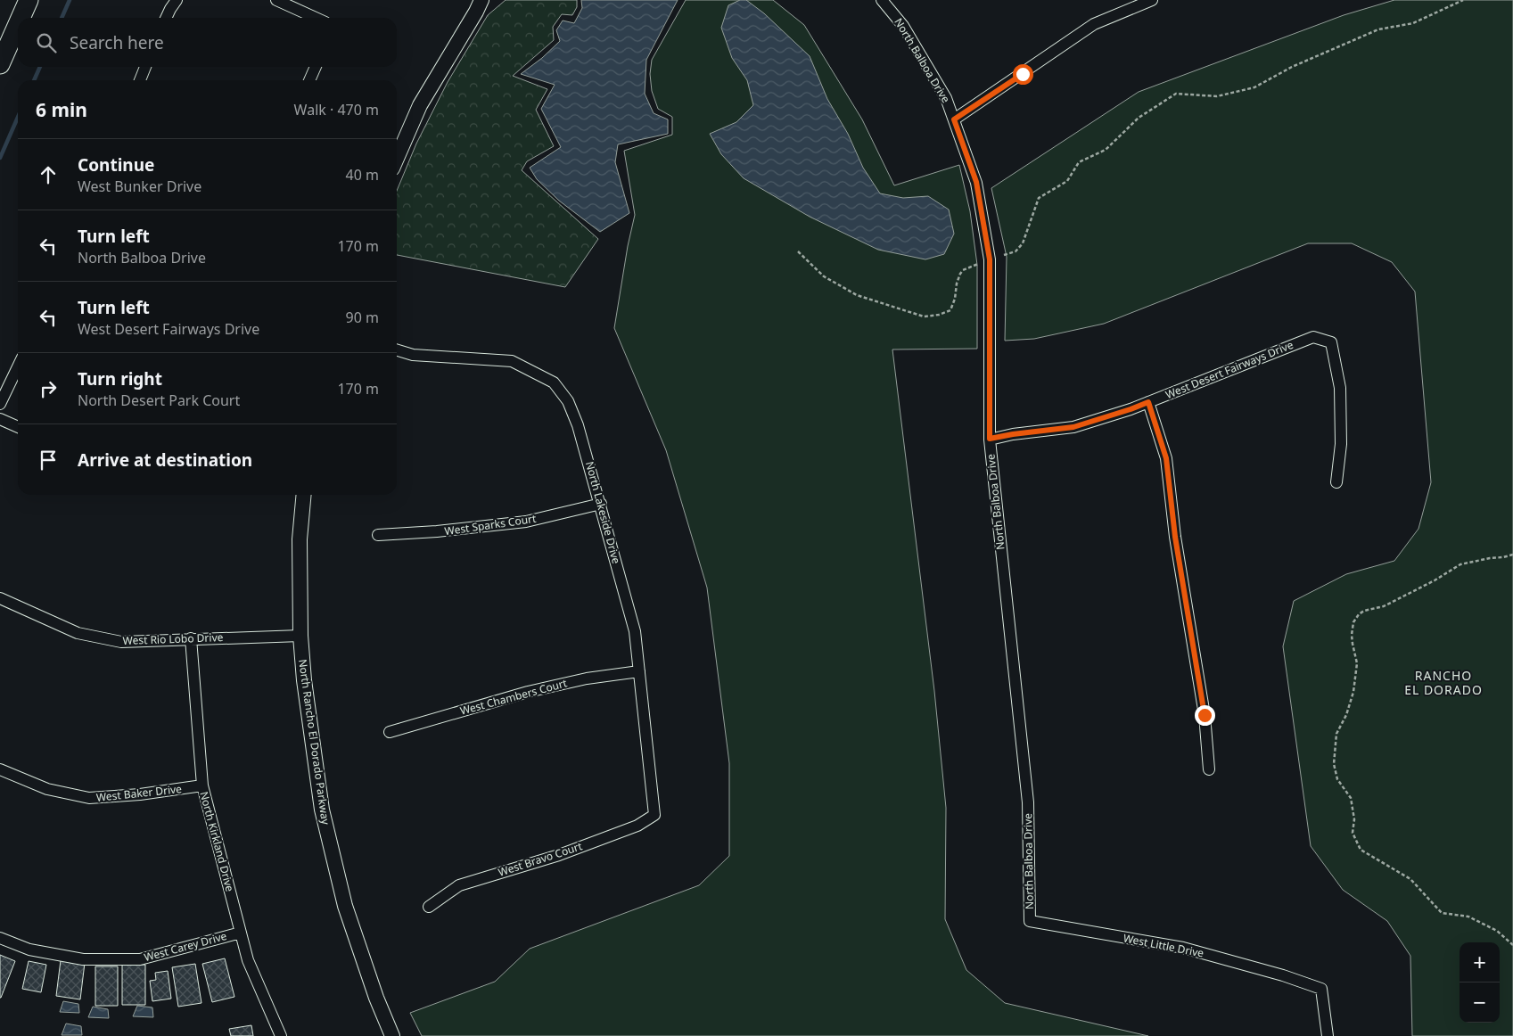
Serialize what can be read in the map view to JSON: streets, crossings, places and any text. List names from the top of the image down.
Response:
{
  "streets": {
    "street": [
      "North Balboa Drive",
      "West Desert Fairways Drive",
      "North Lakeside Drive",
      "West Sparks Court",
      "West Rio Lobo Drive",
      "West Chambers Court",
      "North Rancho El Dorado Parkway",
      "West Baker Drive",
      "North Kirkland Drive",
      "West Bravo Court",
      "West Little Drive",
      "West Carey Drive"
    ]
  },
  "crossings": [
    ["North Balboa Drive", "West Desert Fairways Drive"],
    ["North Balboa Drive", "West Little Drive"],
    ["North Lakeside Drive", "West Sparks Court"],
    ["North Lakeside Drive", "West Chambers Court"],
    ["North Lakeside Drive", "West Bravo Court"],
    ["West Rio Lobo Drive", "North Rancho El Dorado Parkway"],
    ["West Rio Lobo Drive", "North Kirkland Drive"],
    ["West Baker Drive", "North Kirkland Drive"],
    ["North Kirkland Drive", "West Carey Drive"]
  ],
  "districts": ["RANCHO EL DORADO"],
  "page": {
    "search": "Search here",
    "heading": ["6 min", "Walk · 470 m"],
    "list": [
      ["Continue", "West Bunker Drive", "40 m"],
      ["Turn left", "North Balboa Drive", "170 m"],
      ["Turn left", "West Desert Fairways Drive", "90 m"],
      ["Turn right", "North Desert Park Court", "170 m"],
      "Arrive at destination"
    ],
    "map_buttons": ["+", "−"]
  }
}
